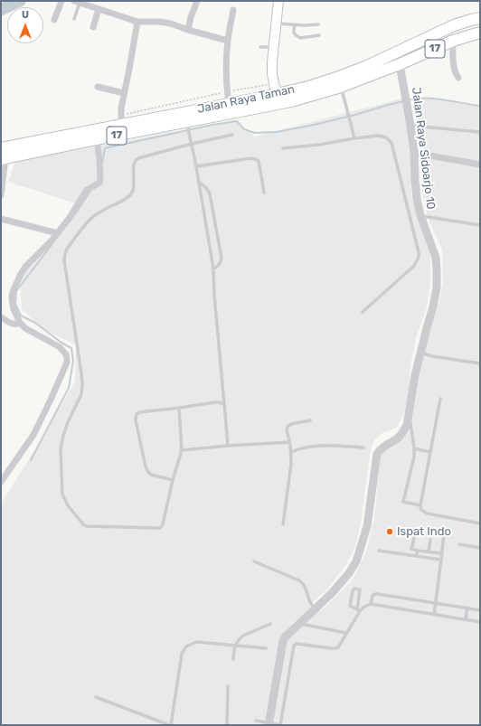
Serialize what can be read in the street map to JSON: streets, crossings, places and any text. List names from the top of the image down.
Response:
{
  "streets": {
    "highway": ["17", "Jalan Raya Taman"],
    "street": ["Jalan Raya Sidoarjo 10"]
  },
  "crossings": [
    ["Jalan Raya Taman", "Jalan Raya Sidoarjo 10"]
  ],
  "places": ["Ispat Indo"],
  "north": "top"
}
